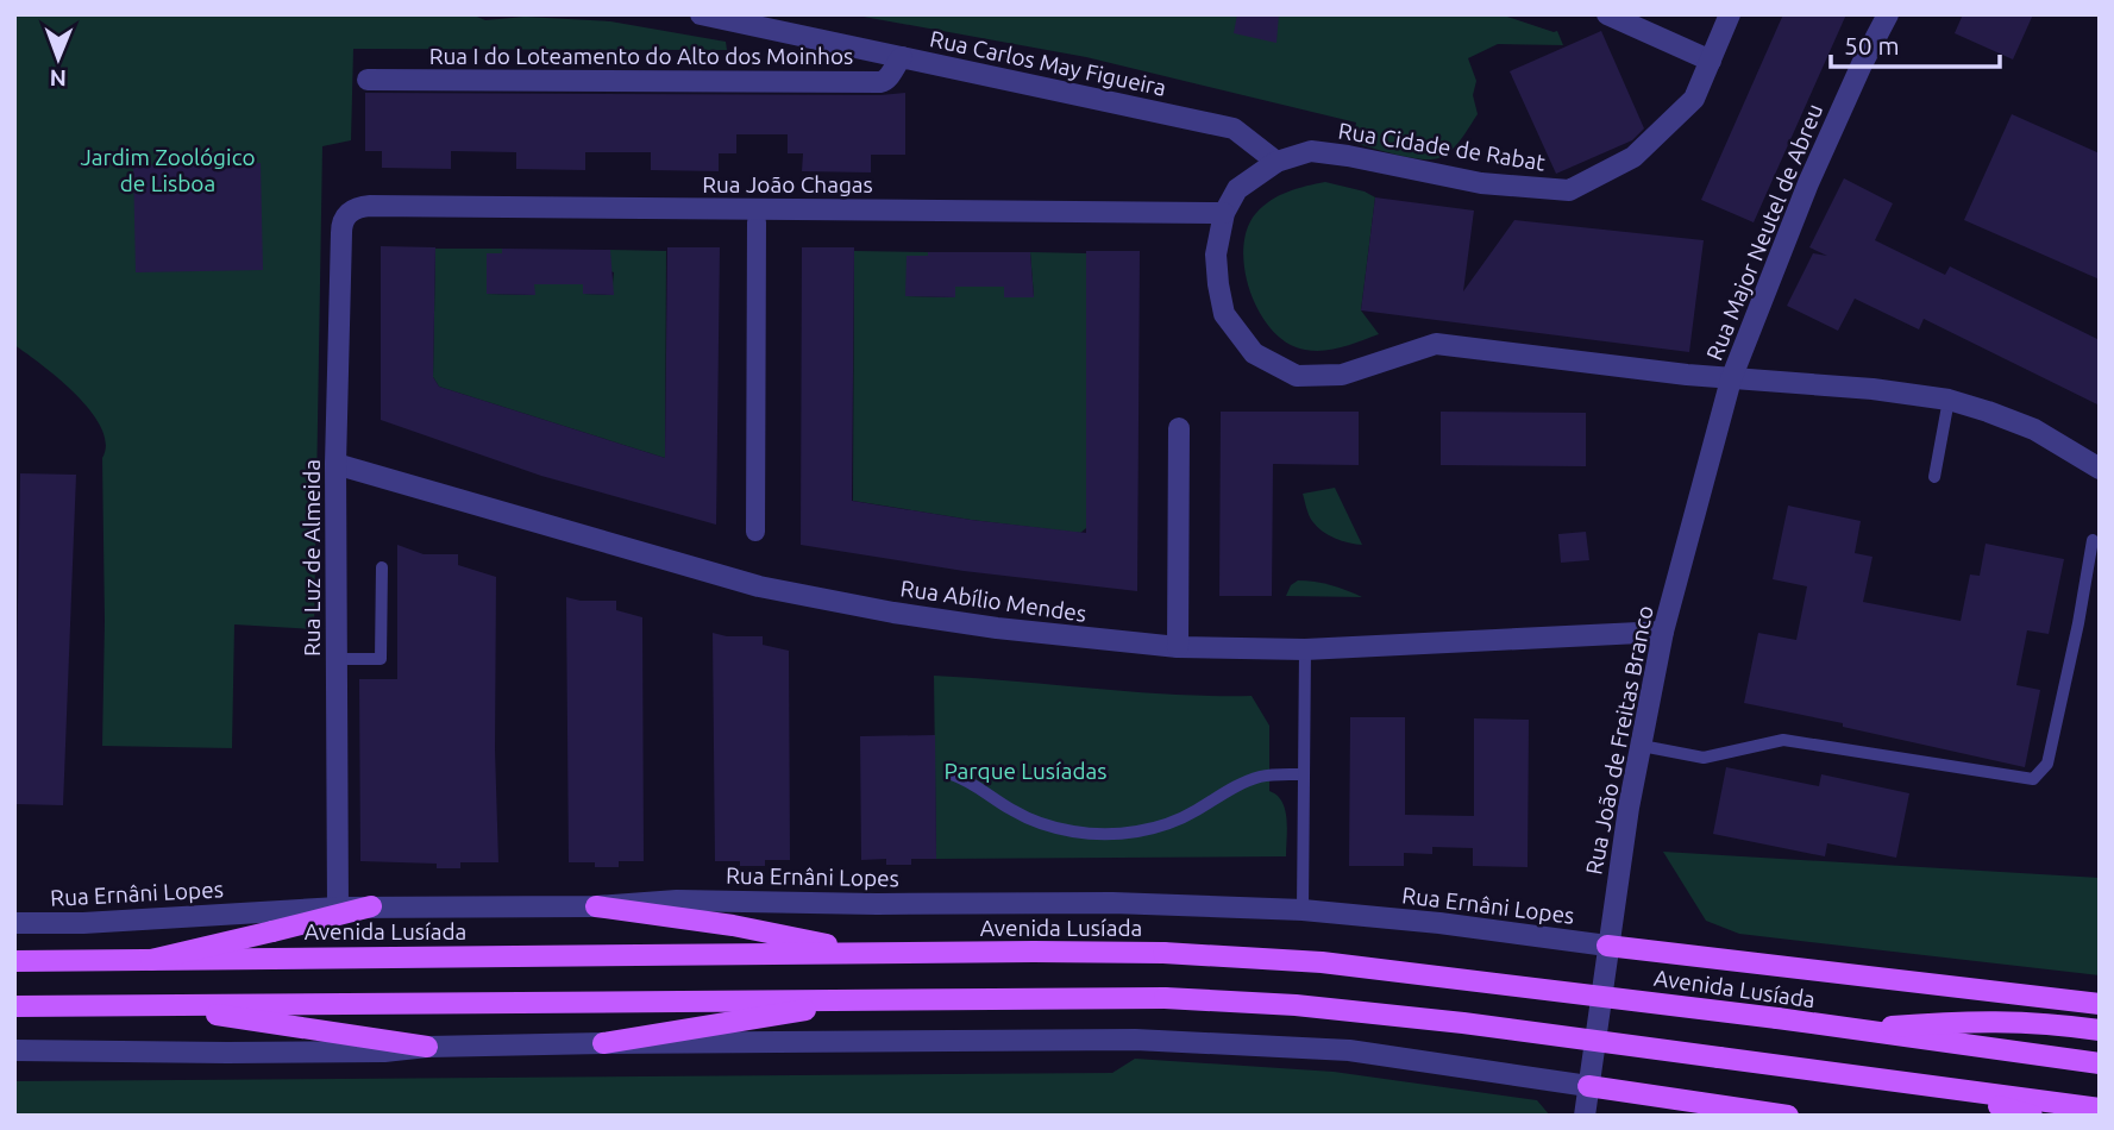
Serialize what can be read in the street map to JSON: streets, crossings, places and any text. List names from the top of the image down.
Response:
{
  "streets": {
    "main road": ["Avenida Lusíada"],
    "street": [
      "Rua I do Loteamento do Alto dos Moinhos",
      "Rua Carlos May Figueira",
      "Rua Cidade de Rabat",
      "Rua João Chagas",
      "Rua Major Neutel de Abreu",
      "Rua Luz de Almeida",
      "Rua Abílio Mendes",
      "Rua João de Freitas Branco",
      "Rua Ernâni Lopes"
    ]
  },
  "crossings": [
    ["Rua I do Loteamento do Alto dos Moinhos", "Rua Carlos May Figueira"],
    ["Rua Carlos May Figueira", "Rua Cidade de Rabat"],
    ["Rua Cidade de Rabat", "Rua João Chagas"],
    ["Rua Cidade de Rabat", "Rua Major Neutel de Abreu"],
    ["Rua Cidade de Rabat", "Rua João de Freitas Branco"],
    ["Rua João Chagas", "Rua Luz de Almeida"],
    ["Rua Major Neutel de Abreu", "Rua João de Freitas Branco"],
    ["Rua Luz de Almeida", "Rua Abílio Mendes"],
    ["Rua Luz de Almeida", "Rua Ernâni Lopes"],
    ["Rua Abílio Mendes", "Rua João de Freitas Branco"],
    ["Rua João de Freitas Branco", "Rua Ernâni Lopes"]
  ],
  "parks": ["Jardim Zoológico de Lisboa", "Parque Lusíadas"],
  "scale_bar": "50 m",
  "north": "bottom"
}
